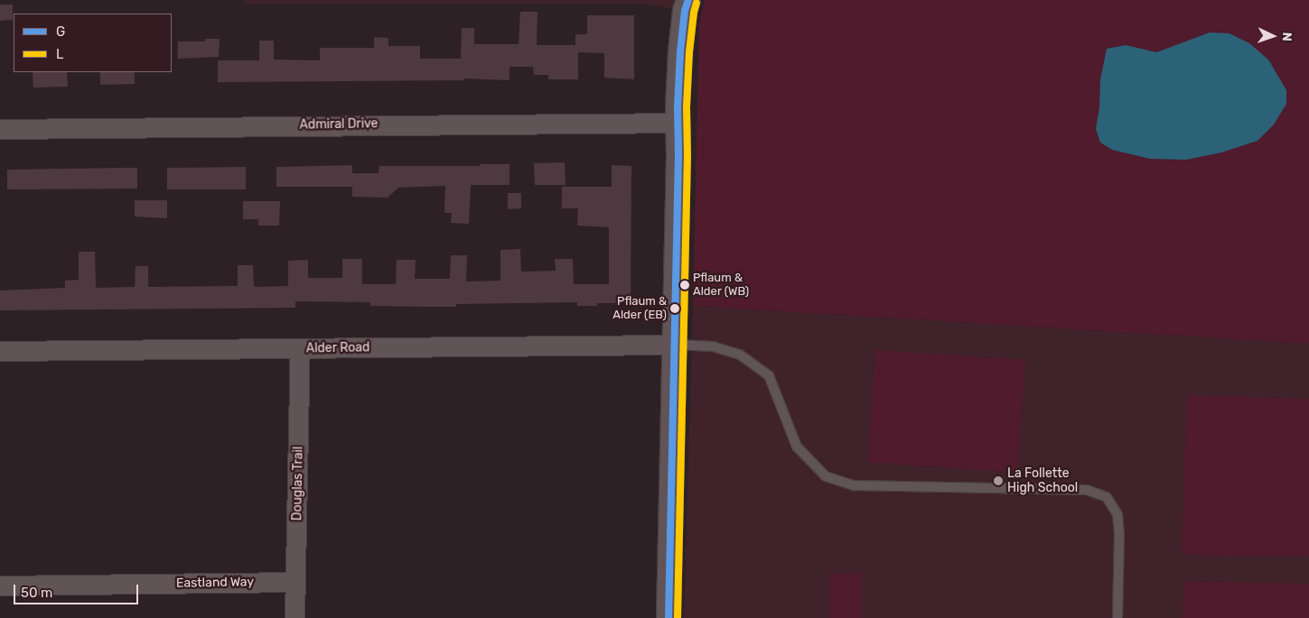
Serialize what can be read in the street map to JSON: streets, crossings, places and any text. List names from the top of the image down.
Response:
{
  "streets": {
    "street": [
      "Admiral Drive",
      "Alder Road",
      "Douglas Trail",
      "Eastland Way"
    ]
  },
  "crossings": [
    ["Alder Road", "Douglas Trail"],
    ["Douglas Trail", "Eastland Way"]
  ],
  "places": ["Pflaum & Alder (WB)", "Pflaum & Alder (EB)", "La Follette High School"],
  "lines": ["transit line G", "transit line L"],
  "legend": ["G", "L"],
  "scale_bar": "50 m",
  "north": "right"
}
